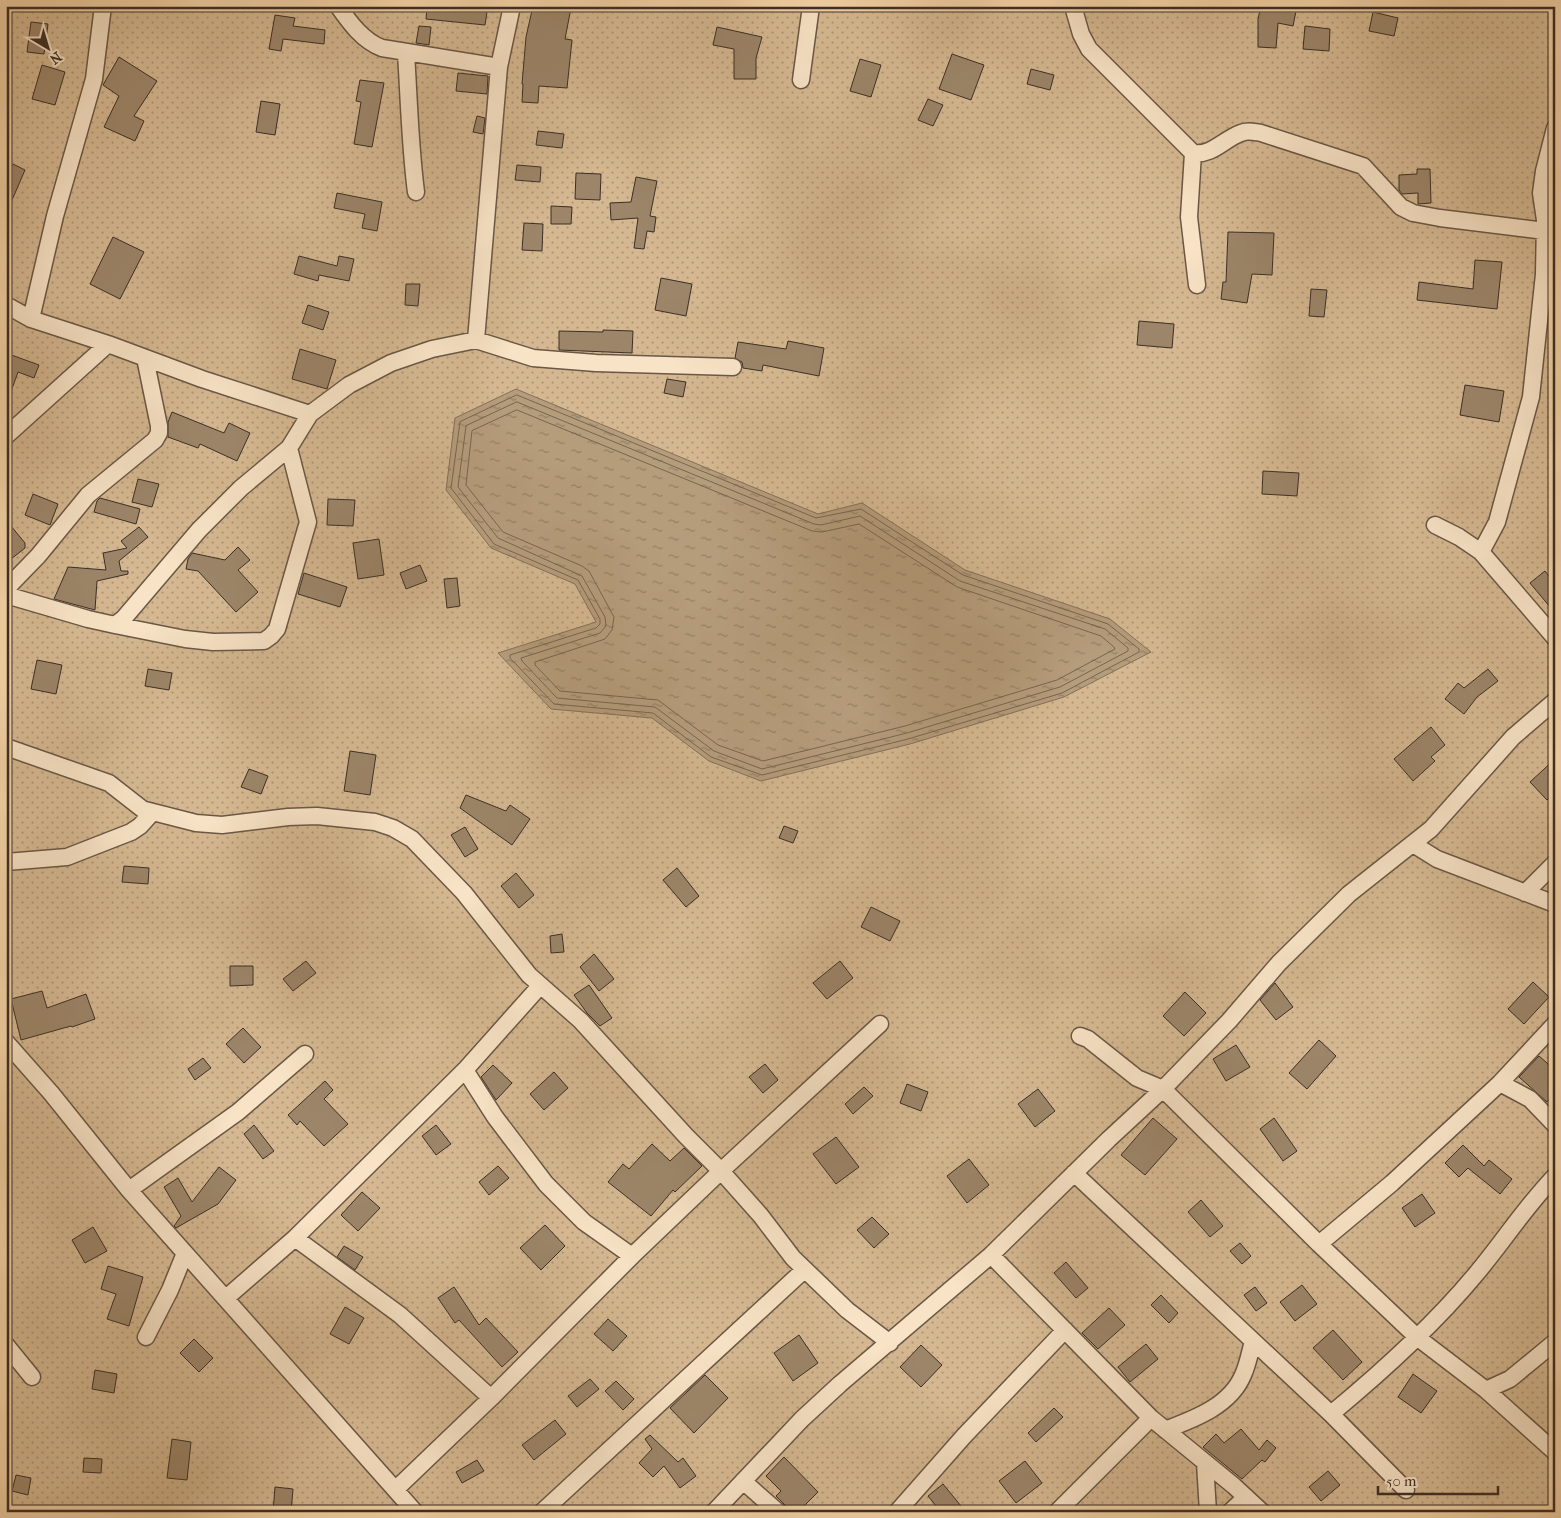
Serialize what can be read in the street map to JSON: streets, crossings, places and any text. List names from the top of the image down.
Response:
{
  "scale_bar": "50 m",
  "north": "bottom right"
}
